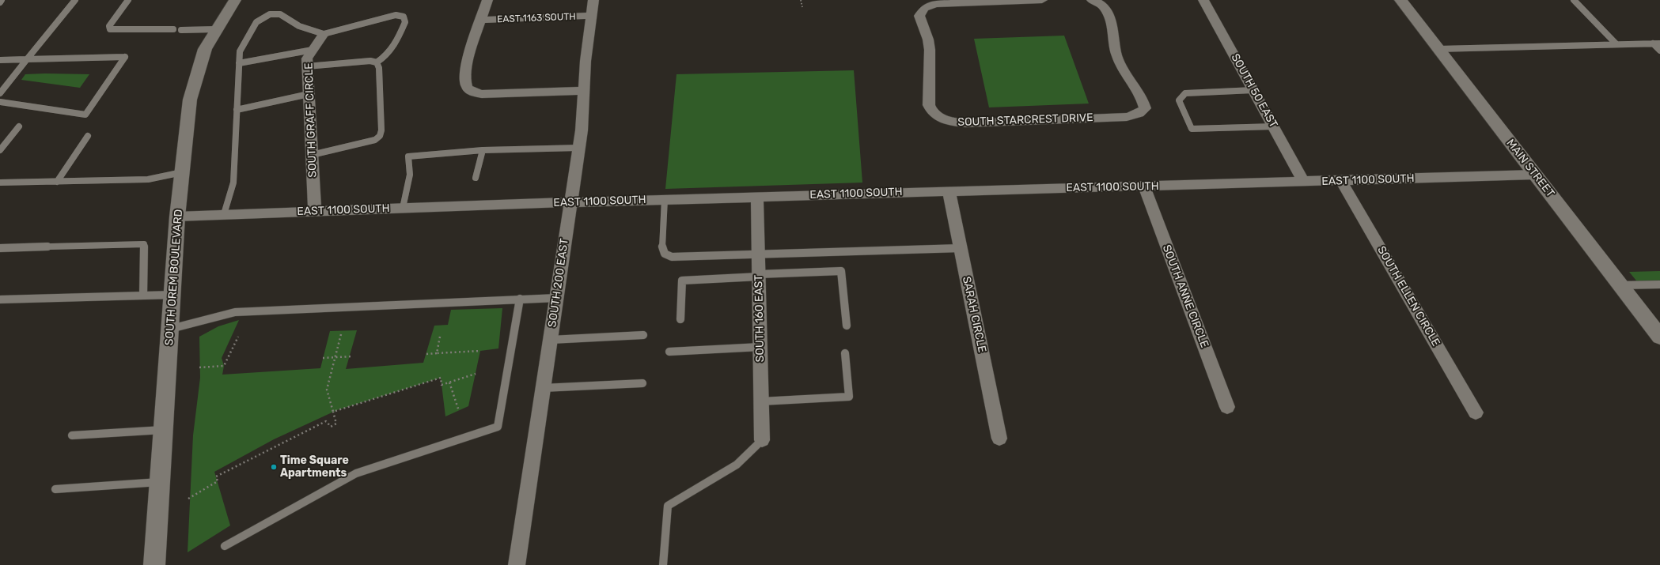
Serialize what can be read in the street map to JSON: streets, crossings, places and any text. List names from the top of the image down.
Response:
{
  "streets": {
    "street": [
      "EAST 1163 SOUTH",
      "SOUTH 50 EAST",
      "SOUTH GRAFF CIRCLE",
      "SOUTH STARCREST DRIVE",
      "MAIN STREET",
      "EAST 1100 SOUTH",
      "SOUTH OREM BOULEVARD",
      "SOUTH 200 EAST",
      "SOUTH ANNE CIRCLE",
      "SOUTH ELLEN CIRCLE",
      "SARAH CIRCLE",
      "SOUTH 160 EAST"
    ]
  },
  "crossings": [
    ["EAST 1163 SOUTH", "SOUTH 200 EAST"],
    ["SOUTH 50 EAST", "EAST 1100 SOUTH"],
    ["SOUTH GRAFF CIRCLE", "EAST 1100 SOUTH"],
    ["MAIN STREET", "EAST 1100 SOUTH"],
    ["EAST 1100 SOUTH", "SOUTH OREM BOULEVARD"],
    ["EAST 1100 SOUTH", "SOUTH 200 EAST"],
    ["EAST 1100 SOUTH", "SOUTH ANNE CIRCLE"],
    ["EAST 1100 SOUTH", "SOUTH ELLEN CIRCLE"],
    ["EAST 1100 SOUTH", "SARAH CIRCLE"],
    ["EAST 1100 SOUTH", "SOUTH 160 EAST"]
  ],
  "places": ["Time Square Apartments"]
}
